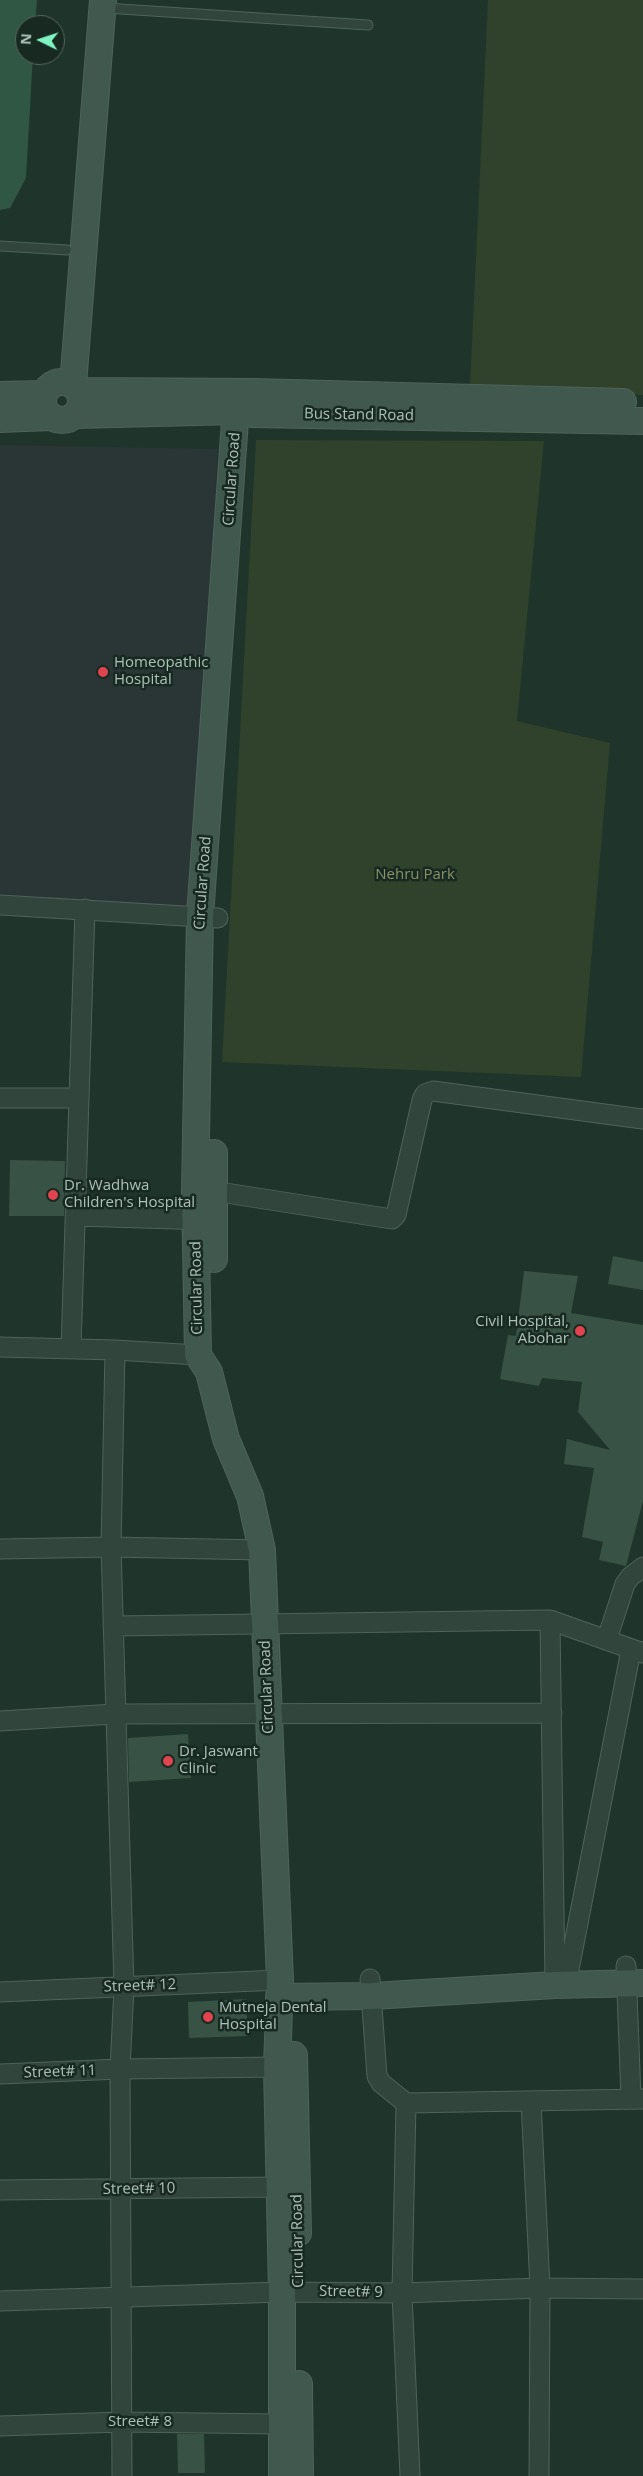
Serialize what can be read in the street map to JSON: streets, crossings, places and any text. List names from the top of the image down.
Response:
{
  "streets": {
    "main road": ["Bus Stand Road", "Circular Road"],
    "street": [
      "Street# 12",
      "Street# 11",
      "Street# 10",
      "Street# 9",
      "Street# 8"
    ]
  },
  "crossings": [
    ["Bus Stand Road", "Circular Road"],
    ["Circular Road", "Street# 12"],
    ["Circular Road", "Street# 11"],
    ["Circular Road", "Street# 10"],
    ["Circular Road", "Street# 9"],
    ["Circular Road", "Street# 8"]
  ],
  "parks": ["Nehru Park"],
  "places": [
    "Homeopathic Hospital",
    "Dr. Wadhwa Children's Hospital",
    "Civil Hospital, Abohar",
    "Dr. Jaswant Clinic",
    "Mutneja Dental Hospital"
  ],
  "north": "left"
}
